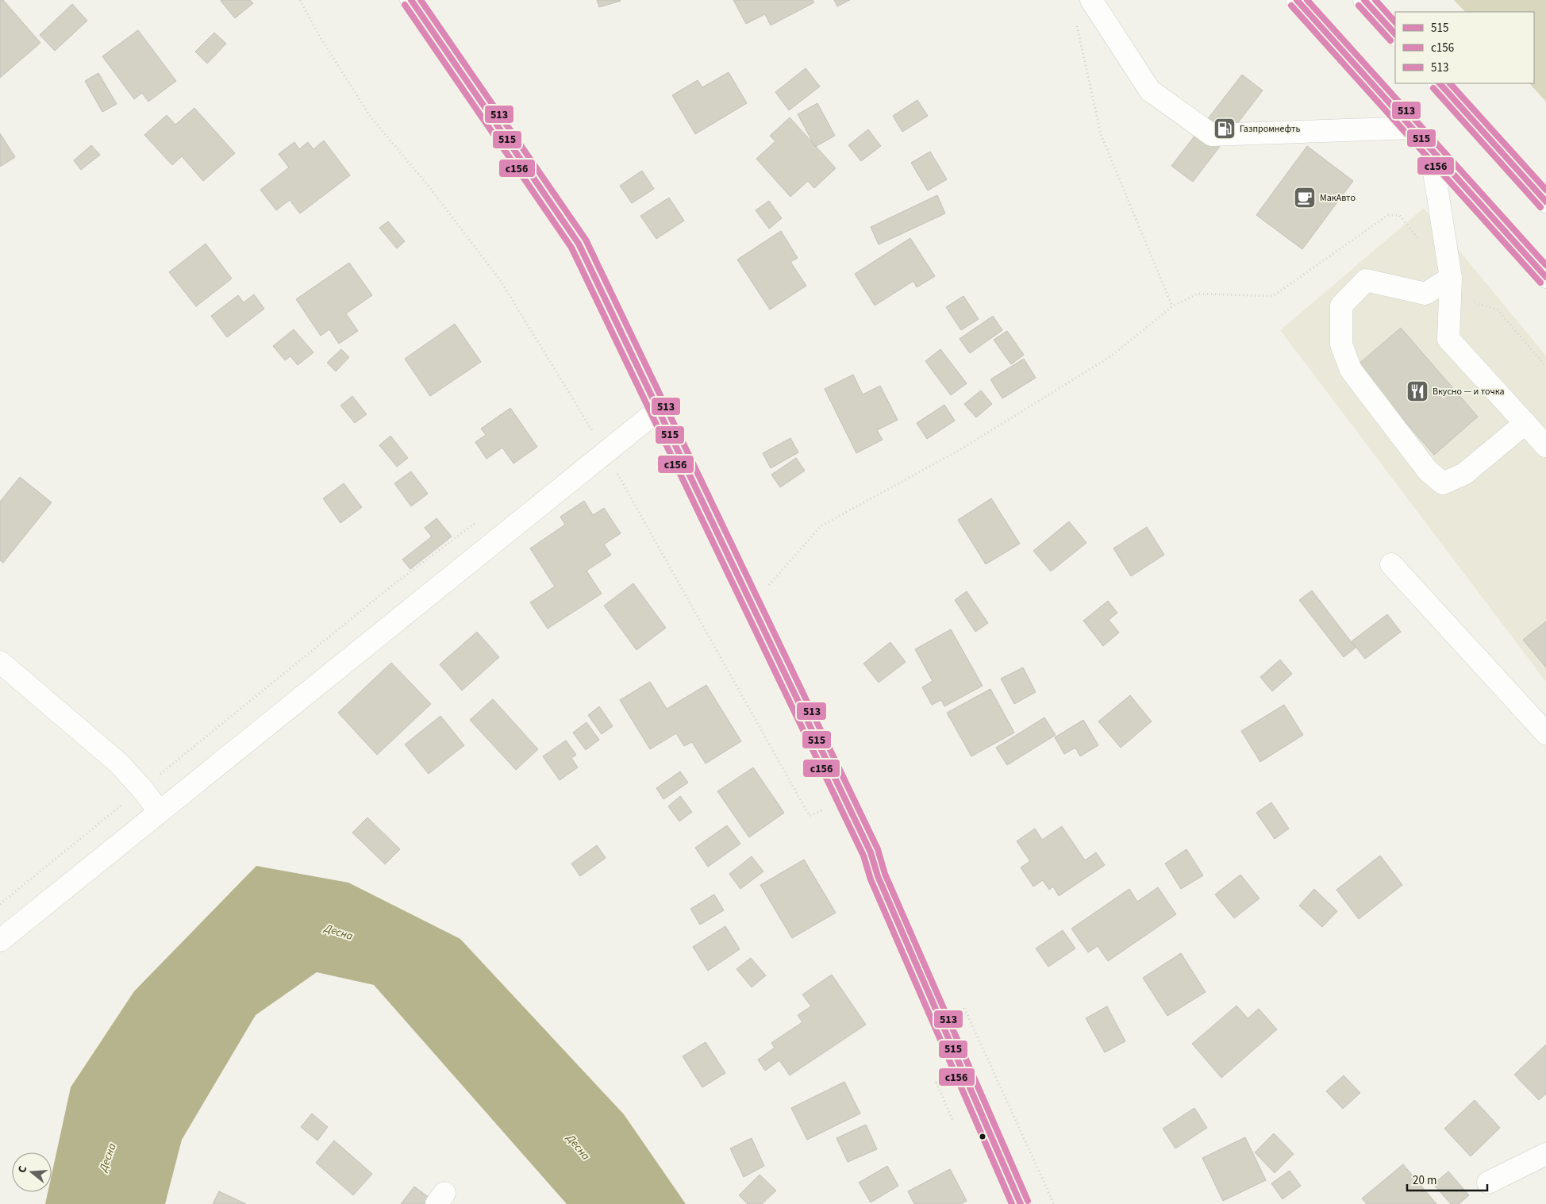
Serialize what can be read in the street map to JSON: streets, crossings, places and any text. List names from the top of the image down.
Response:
{
  "water": ["Десна"],
  "places": {
    "fuel station": ["Газпромнефть"],
    "cafe": ["МакАвто"],
    "restaurant": ["Вкусно — и точка"]
  },
  "lines": ["transit line 515", "transit line 513", "transit line с156"],
  "legend": ["515", "с156", "513"],
  "scale_bar": "20 m",
  "north": "left"
}
